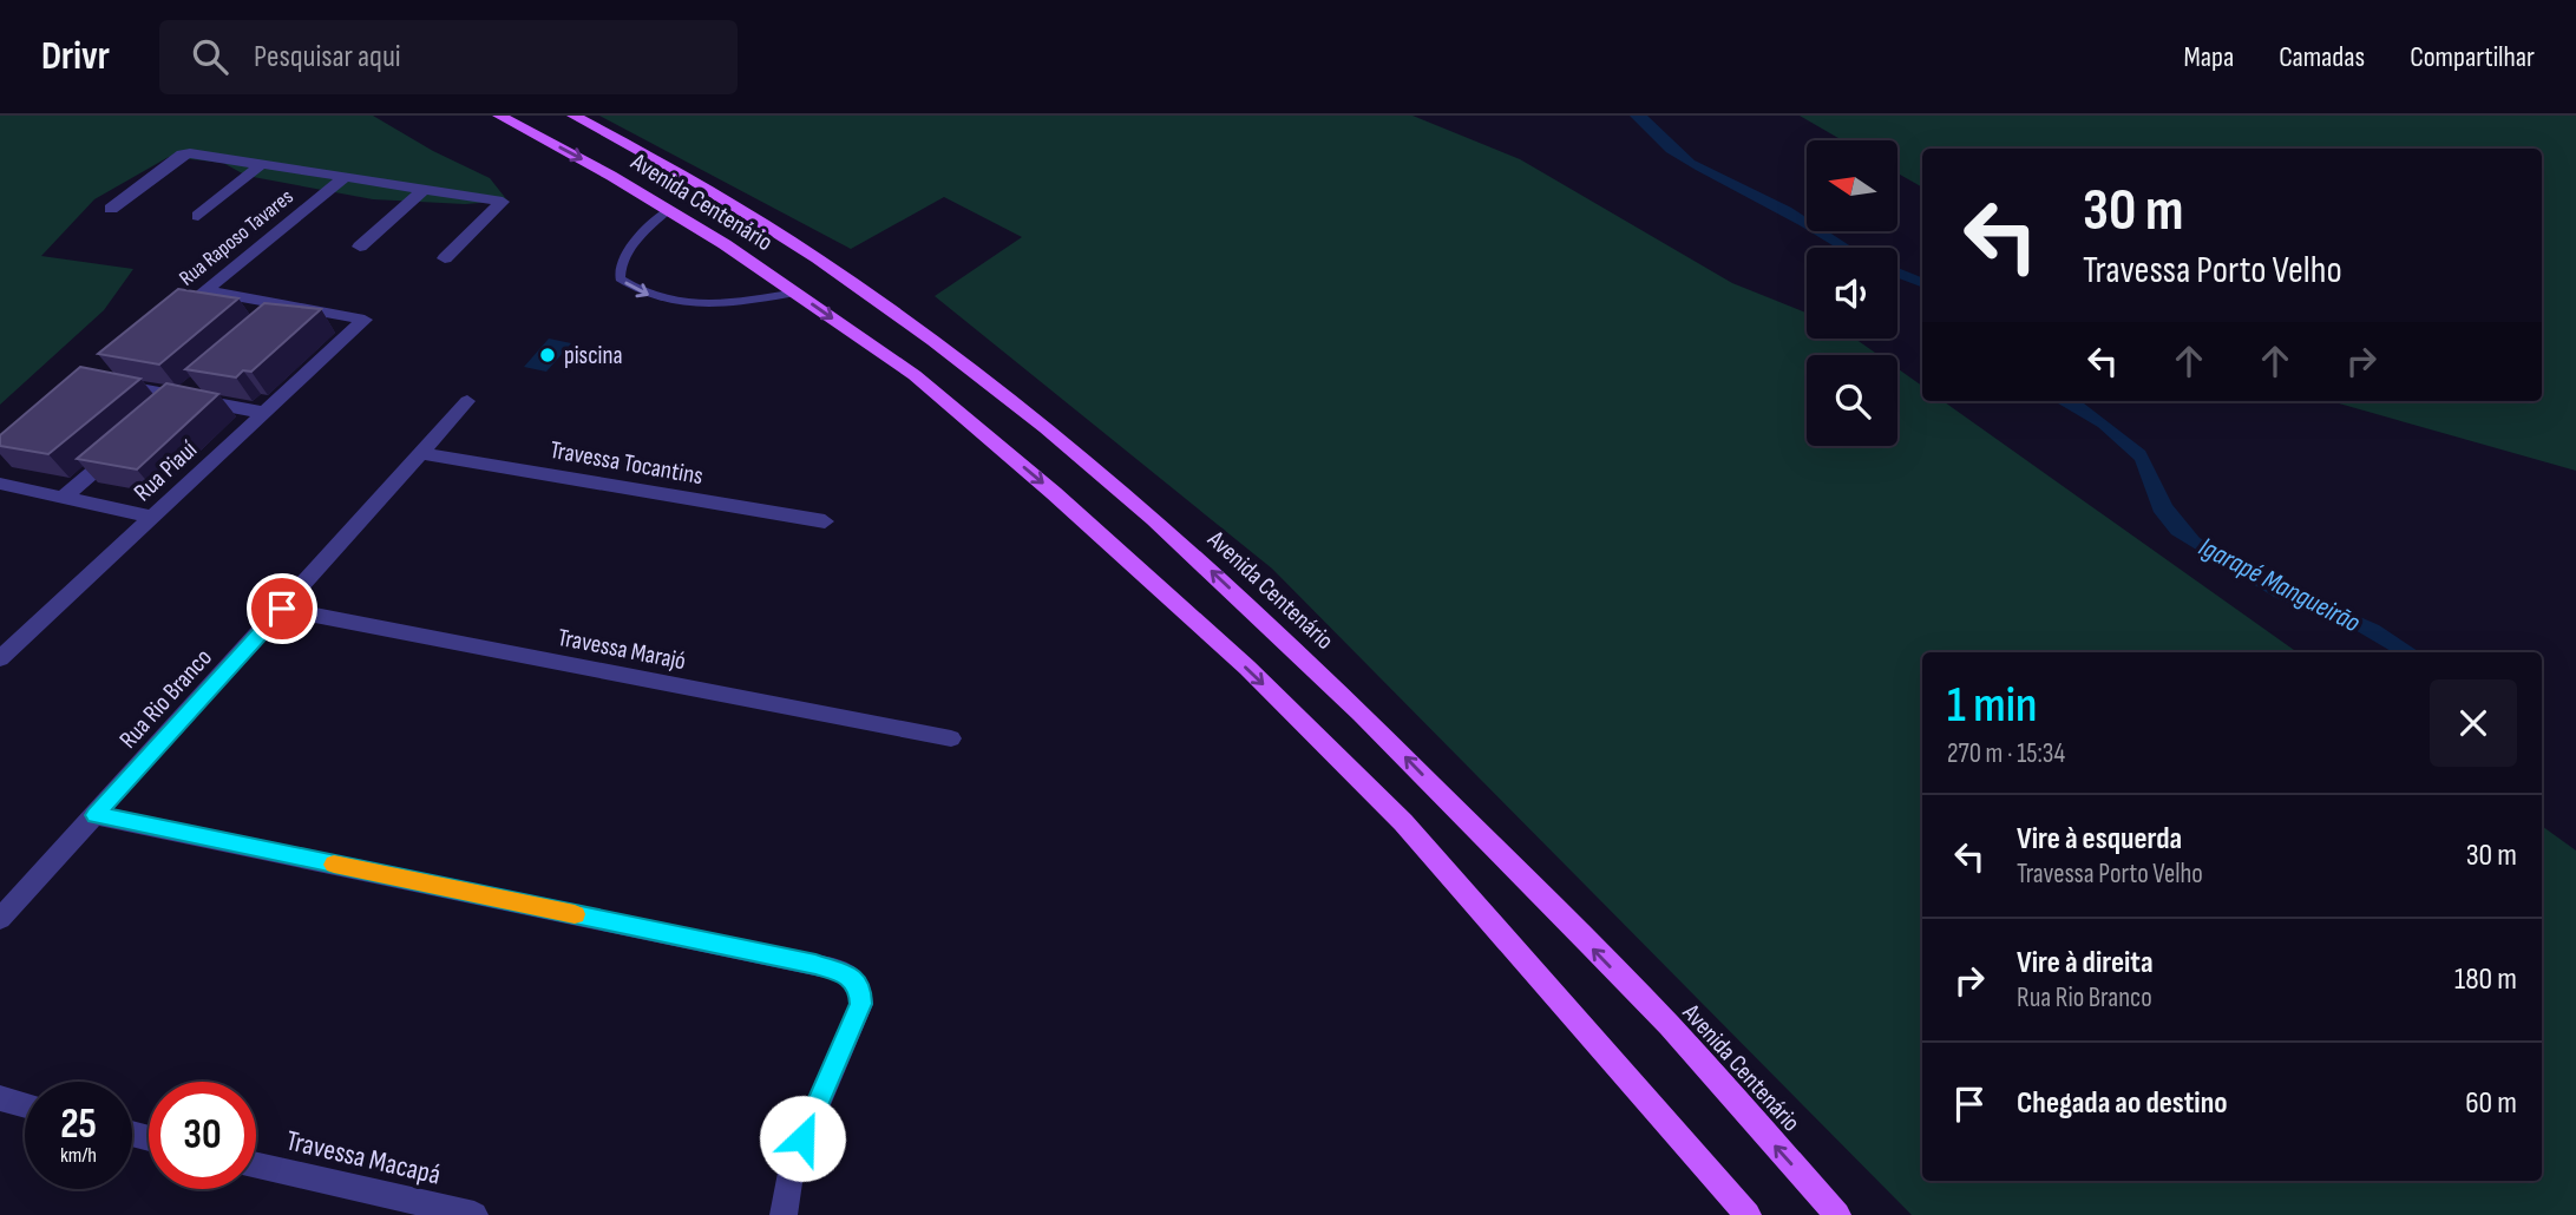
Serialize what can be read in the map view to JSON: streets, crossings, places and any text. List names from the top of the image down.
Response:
{
  "streets": {
    "main road": ["Avenida Centenário"],
    "street": [
      "Rua Raposo Tavares",
      "Travessa Tocantins",
      "Rua Piauí",
      "Travessa Marajó",
      "Rua Rio Branco",
      "Travessa Macapá"
    ]
  },
  "crossings": [
    ["Travessa Tocantins", "Rua Rio Branco"],
    ["Travessa Marajó", "Rua Rio Branco"]
  ],
  "water": ["Igarapé Mangueirão"],
  "places": ["piscina"],
  "north": "left",
  "page": {
    "header": "Drivr",
    "search": "Pesquisar aqui",
    "nav": ["Mapa", "Camadas", "Compartilhar"],
    "turn": ["30 m", "Travessa Porto Velho"],
    "heading": ["1 min", "270 m · 15:34"],
    "list": [
      {
        "name": "Vire à esquerda",
        "note": "Travessa Porto Velho",
        "value": "30 m"
      },
      {
        "name": "Vire à direita",
        "note": "Rua Rio Branco",
        "value": "180 m"
      },
      {
        "name": "Chegada ao destino",
        "value": "60 m"
      }
    ],
    "speed": "25 km/h",
    "limit": "30"
  }
}
